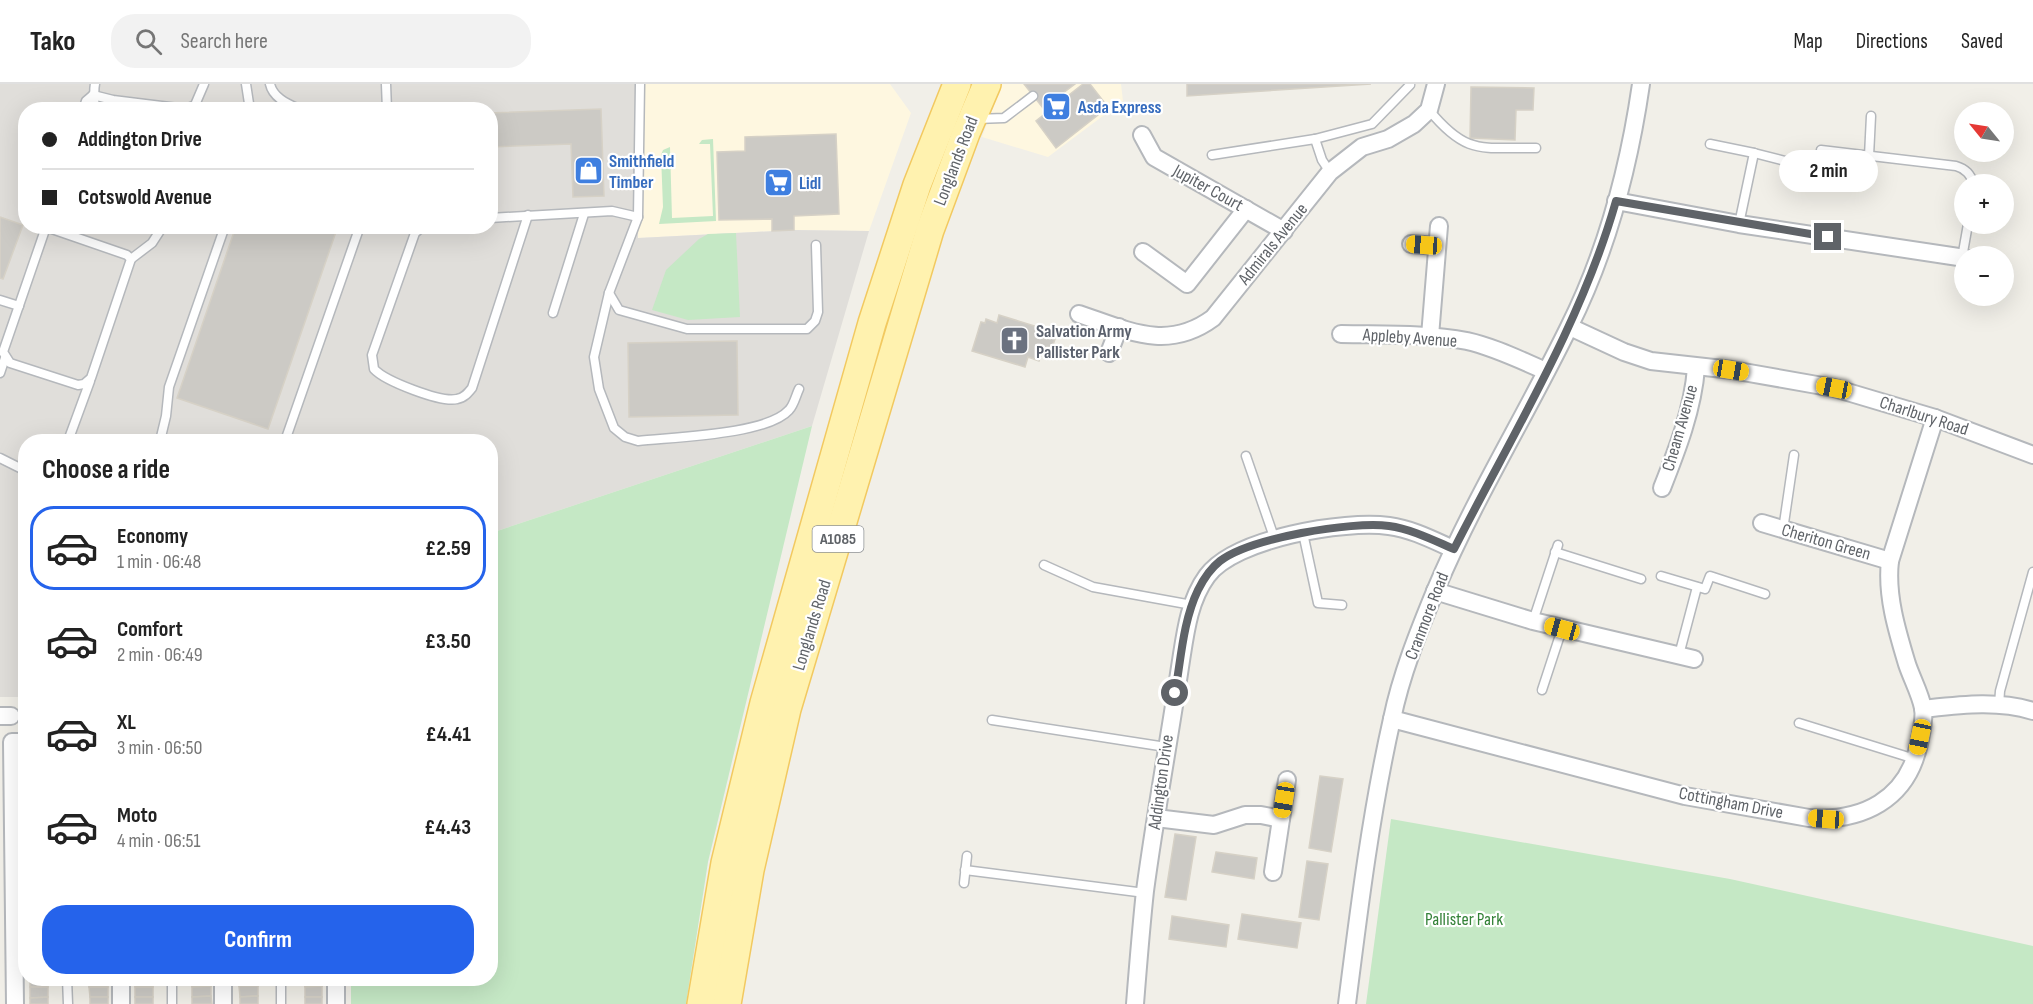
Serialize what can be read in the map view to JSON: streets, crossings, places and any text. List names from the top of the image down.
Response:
{
  "streets": {
    "main road": ["Longlands Road", "A1085"],
    "street": [
      "Jupiter Court",
      "Admirals Avenue",
      "Appleby Avenue",
      "Charlbury Road",
      "Cheam Avenue",
      "Cheriton Green",
      "Cranmore Road",
      "Addington Drive",
      "Cottingham Drive"
    ]
  },
  "crossings": [
    ["Jupiter Court", "Admirals Avenue"],
    ["Appleby Avenue", "Cranmore Road"],
    ["Charlbury Road", "Cheam Avenue"],
    ["Charlbury Road", "Cranmore Road"],
    ["Charlbury Road", "Cottingham Drive"],
    ["Cheriton Green", "Cottingham Drive"],
    ["Cranmore Road", "Addington Drive"],
    ["Cranmore Road", "Cottingham Drive"]
  ],
  "parks": ["Pallister Park"],
  "places": {
    "supermarket": ["Asda Express", "Lidl"],
    "shop": ["Smithfield Timber"],
    "church": ["Salvation Army Pallister Park"]
  },
  "north": "top left",
  "page": {
    "header": "Tako",
    "search": "Search here",
    "nav": ["Map", "Directions", "Saved"],
    "map_buttons": ["+", "−"],
    "banner": ["Addington Drive", "Cotswold Avenue"],
    "bubble": "2 min",
    "heading": "Choose a ride",
    "list": [
      {
        "name": "Economy",
        "note": "1 min · 06:48",
        "value": "£2.59"
      },
      {
        "name": "Comfort",
        "note": "2 min · 06:49",
        "value": "£3.50"
      },
      {
        "name": "XL",
        "note": "3 min · 06:50",
        "value": "£4.41"
      },
      {
        "name": "Moto",
        "note": "4 min · 06:51",
        "value": "£4.43"
      }
    ],
    "buttons": "Confirm"
  }
}
